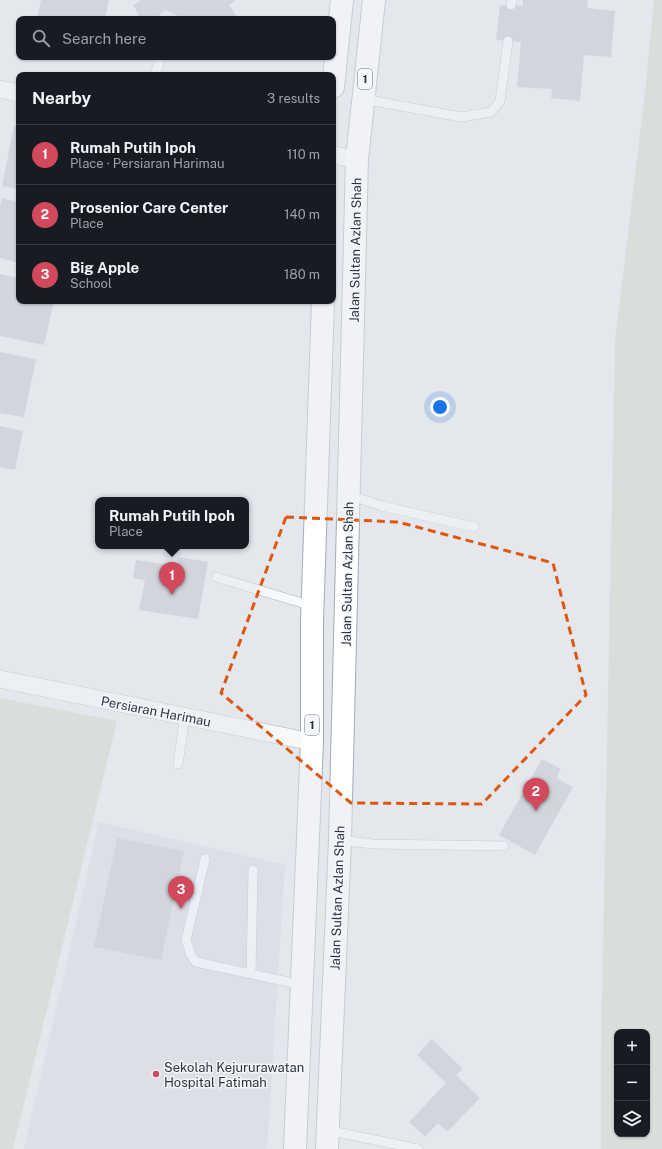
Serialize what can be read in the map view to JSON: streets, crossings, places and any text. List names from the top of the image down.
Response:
{
  "streets": {
    "main road": ["1", "Jalan Sultan Azlan Shah"],
    "street": ["Persiaran Harimau"]
  },
  "crossings": [
    ["1", "Persiaran Harimau"]
  ],
  "places": ["Sekolah Kejururawatan Hospital Fatimah"],
  "page": {
    "search": "Search here",
    "heading": ["Nearby", "3 results"],
    "list": [
      {
        "mark": "1",
        "name": "Rumah Putih Ipoh",
        "note": "Place · Persiaran Harimau",
        "value": "110 m"
      },
      {
        "mark": "2",
        "name": "Prosenior Care Center",
        "note": "Place",
        "value": "140 m"
      },
      {
        "mark": "3",
        "name": "Big Apple",
        "note": "School",
        "value": "180 m"
      }
    ],
    "popup": ["Rumah Putih Ipoh", "Place"],
    "pins": ["1", "2", "3"],
    "map_buttons": ["+", "−"]
  }
}
